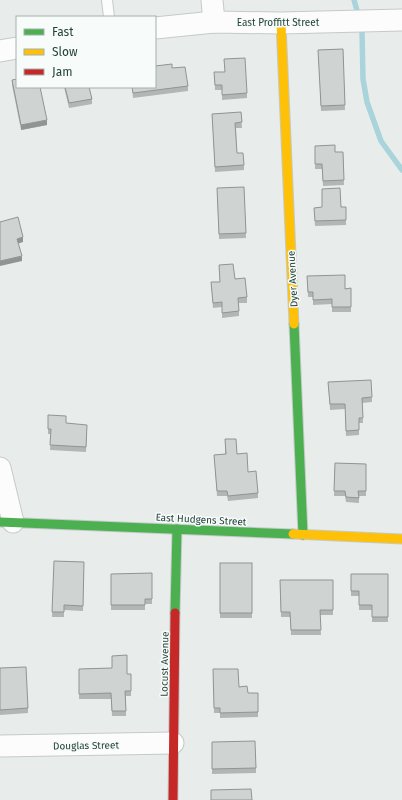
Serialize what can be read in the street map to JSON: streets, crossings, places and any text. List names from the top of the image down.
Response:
{
  "streets": {
    "street": [
      "East Proffitt Street",
      "Dyer Avenue",
      "East Hudgens Street",
      "Locust Avenue",
      "Douglas Street"
    ]
  },
  "crossings": [
    ["East Proffitt Street", "Dyer Avenue"],
    ["Dyer Avenue", "East Hudgens Street"],
    ["East Hudgens Street", "Locust Avenue"],
    ["Locust Avenue", "Douglas Street"]
  ],
  "legend": ["Fast", "Slow", "Jam"]
}
